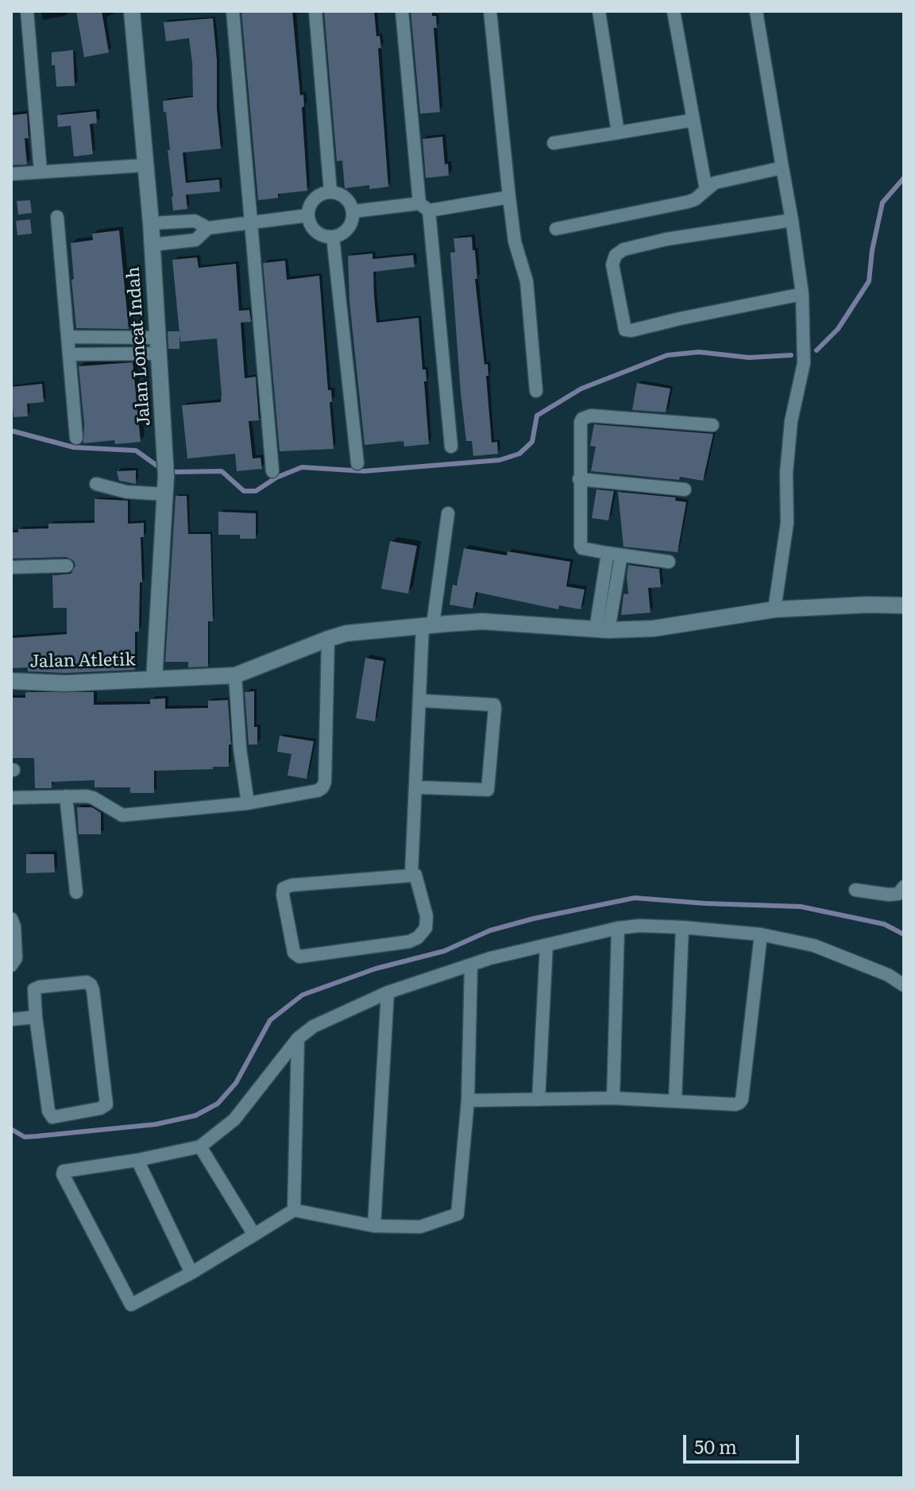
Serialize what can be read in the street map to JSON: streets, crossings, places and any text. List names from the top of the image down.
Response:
{
  "streets": {
    "street": ["Jalan Loncat Indah", "Jalan Atletik"]
  },
  "crossings": [
    ["Jalan Loncat Indah", "Jalan Atletik"]
  ],
  "scale_bar": "50 m"
}
